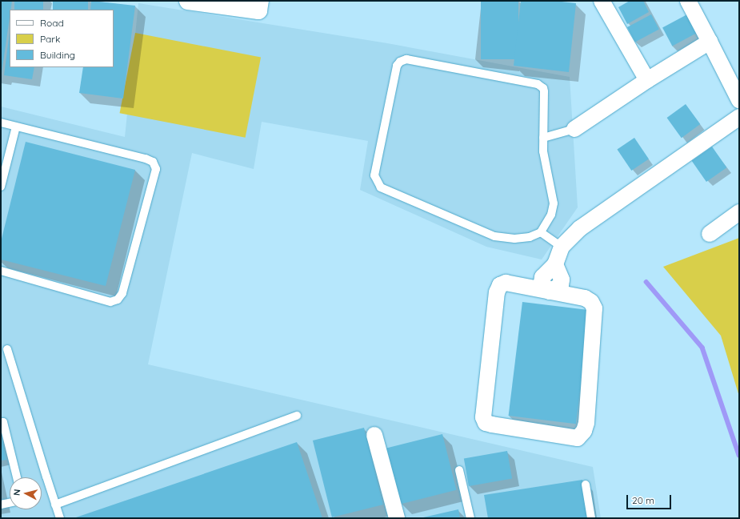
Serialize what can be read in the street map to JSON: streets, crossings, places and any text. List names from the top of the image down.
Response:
{
  "legend": ["Road", "Park", "Building"],
  "scale_bar": "20 m",
  "north": "left"
}
